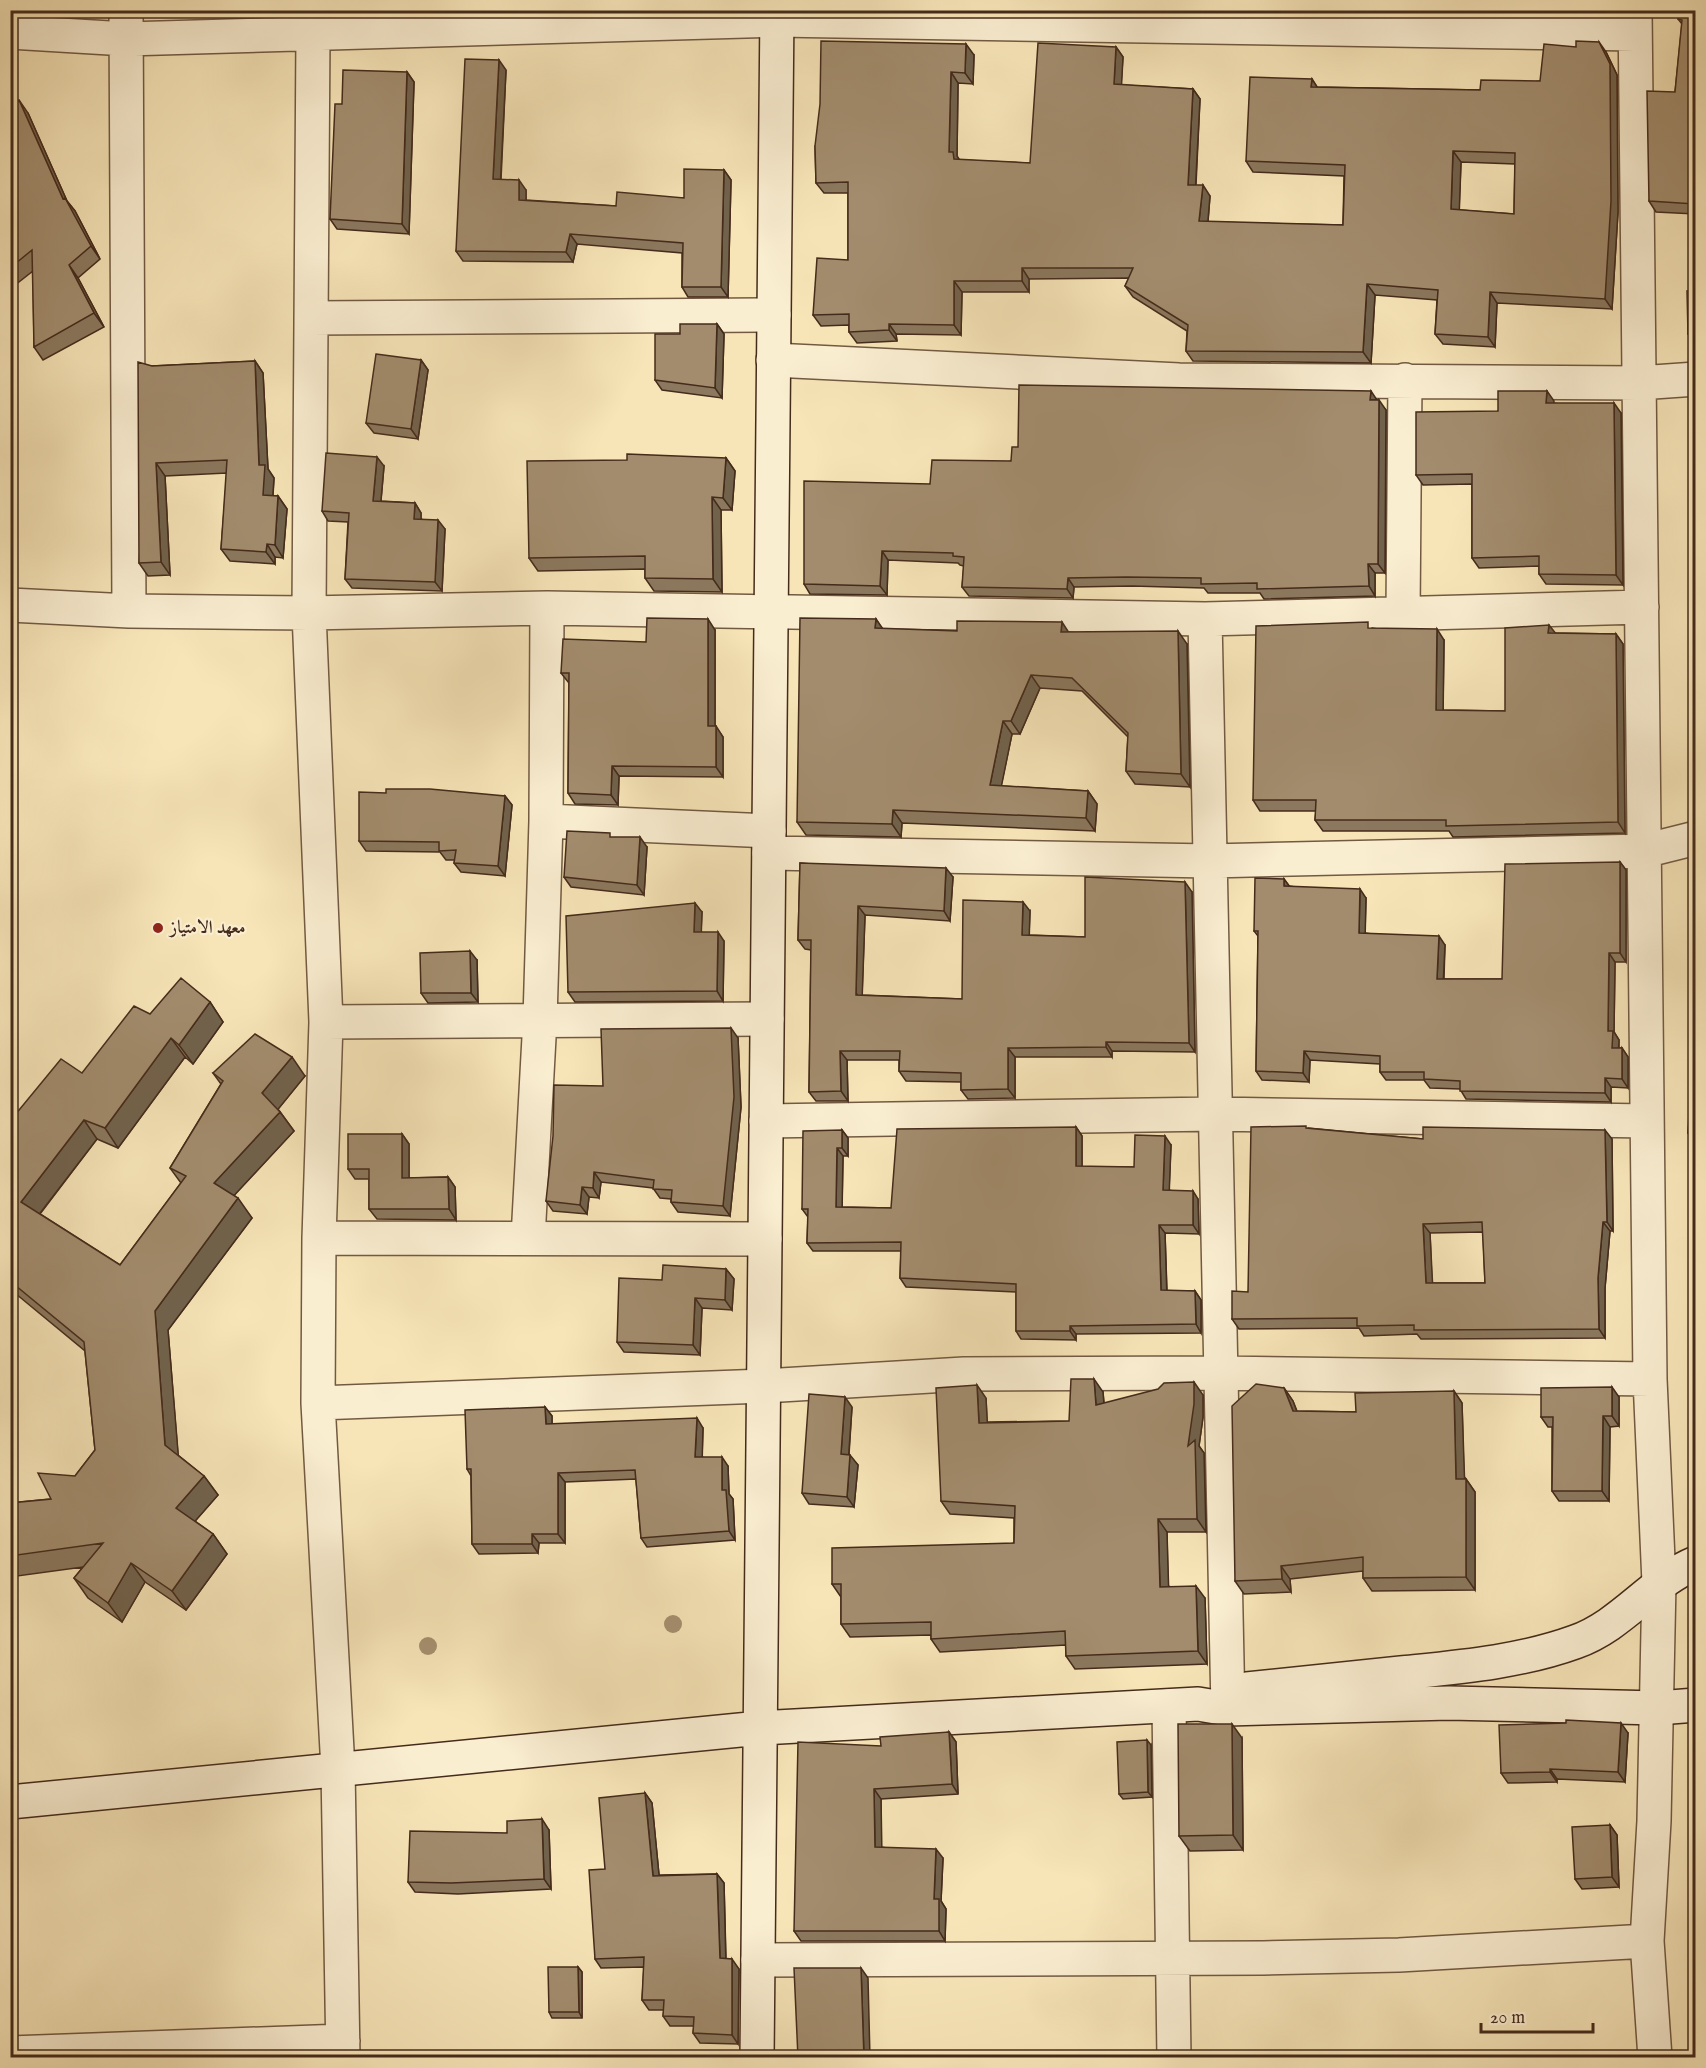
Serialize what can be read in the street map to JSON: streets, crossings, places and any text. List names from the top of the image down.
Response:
{
  "places": ["معهد الامتياز"],
  "scale_bar": "20 m"
}
